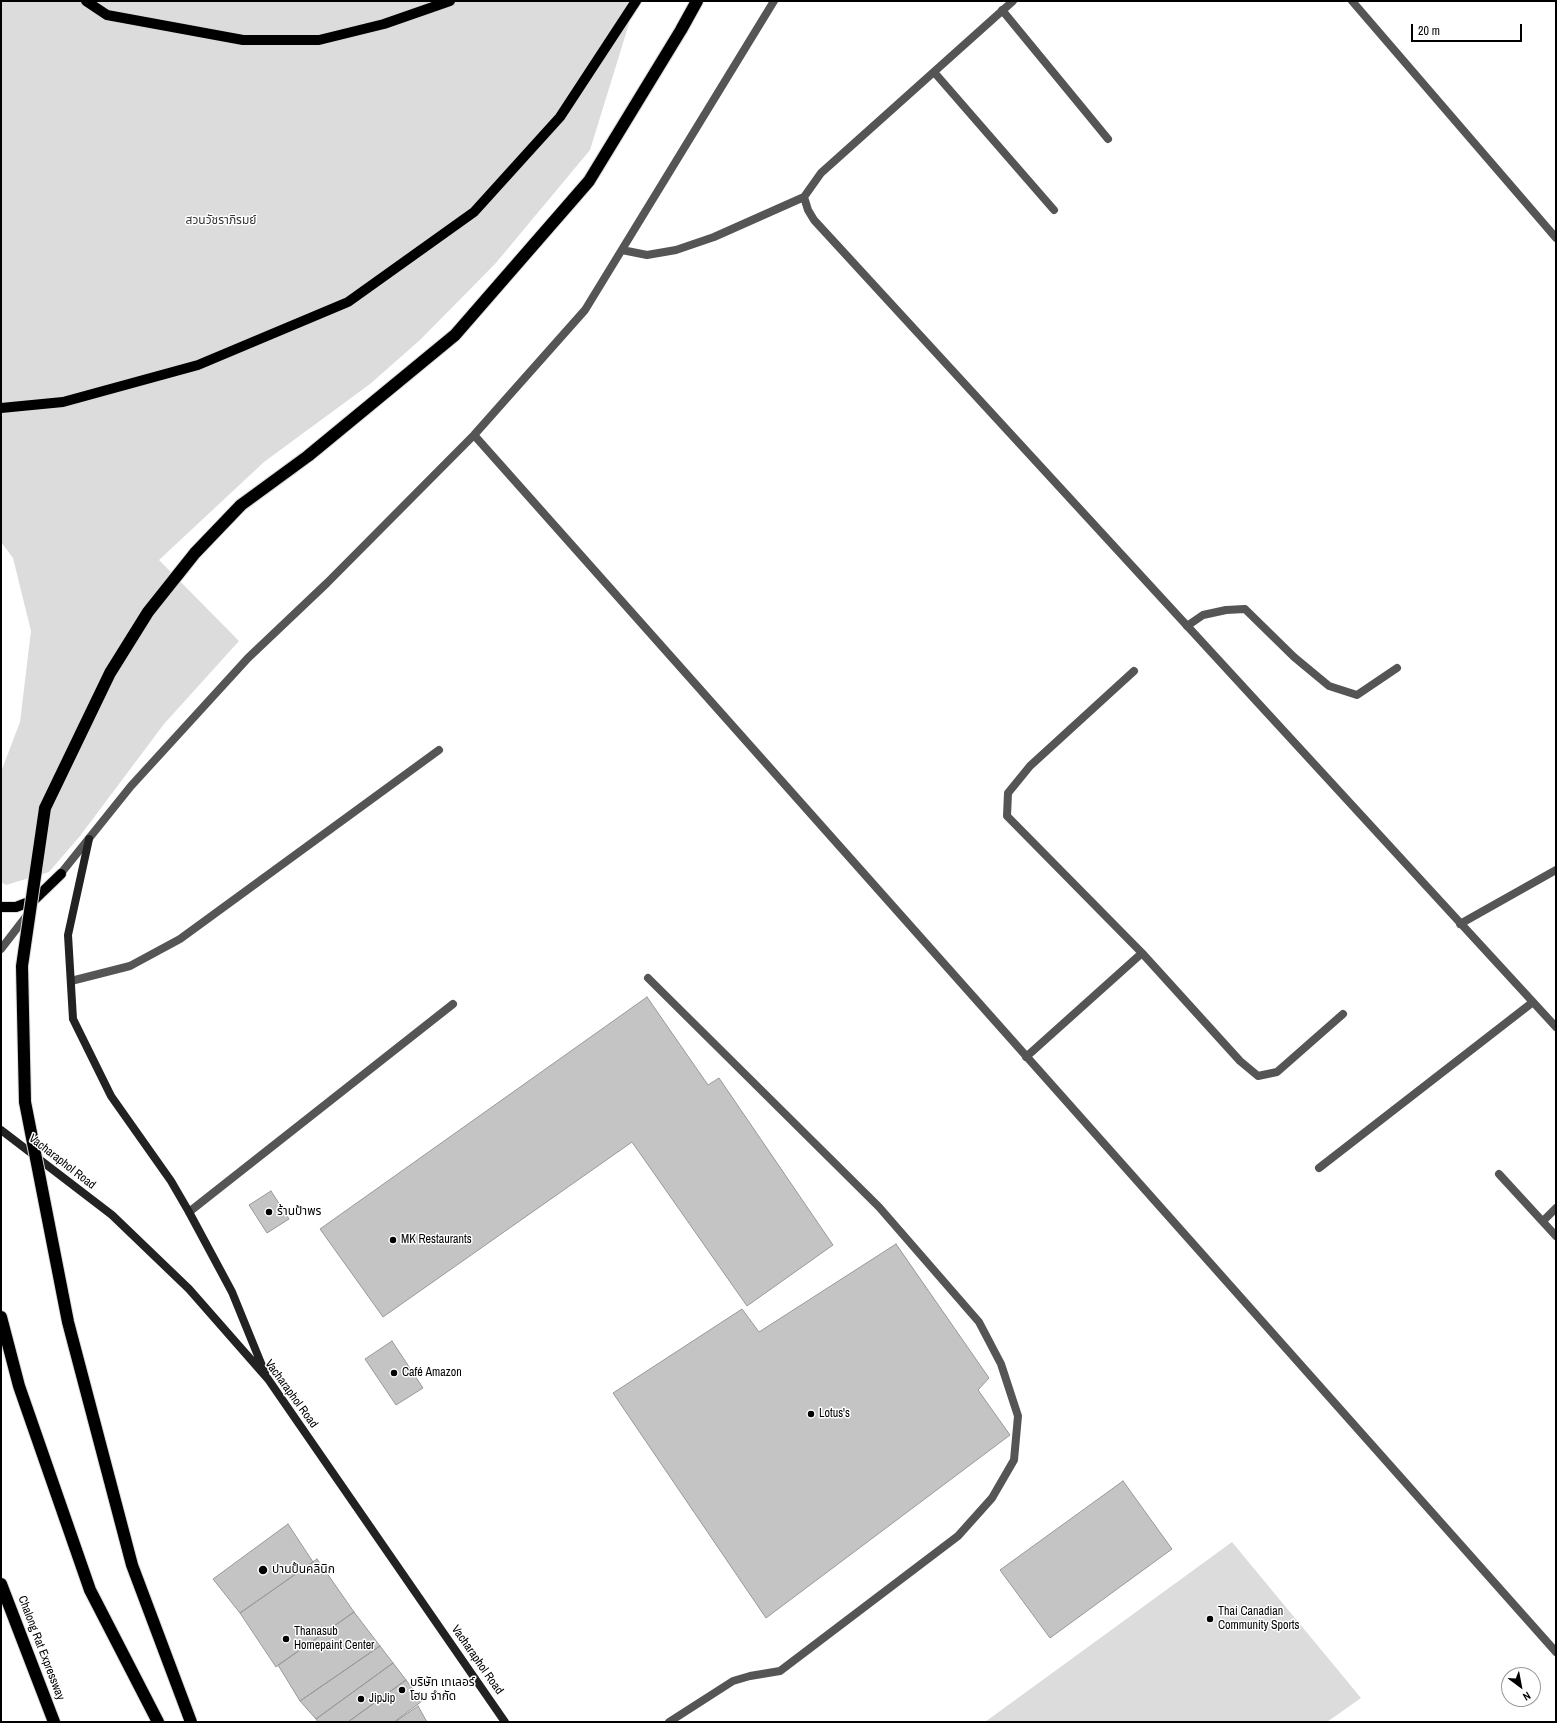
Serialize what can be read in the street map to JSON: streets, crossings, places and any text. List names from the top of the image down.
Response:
{
  "streets": {
    "highway": ["Chalong Rat Expressway"],
    "main road": ["Vacharaphol Road"]
  },
  "parks": ["สวนวัชราภิรมย์"],
  "places": [
    "ร้านป้าพร",
    "MK Restaurants",
    "Café Amazon",
    "Lotus's",
    "ปานปั้นคลินิก",
    "Thai Canadian Community Sports",
    "Thanasub Homepaint Center",
    "บริษัท เทเลอร์ โฮม จำกัด",
    "JipJip"
  ],
  "scale_bar": "20 m",
  "north": "bottom right"
}
